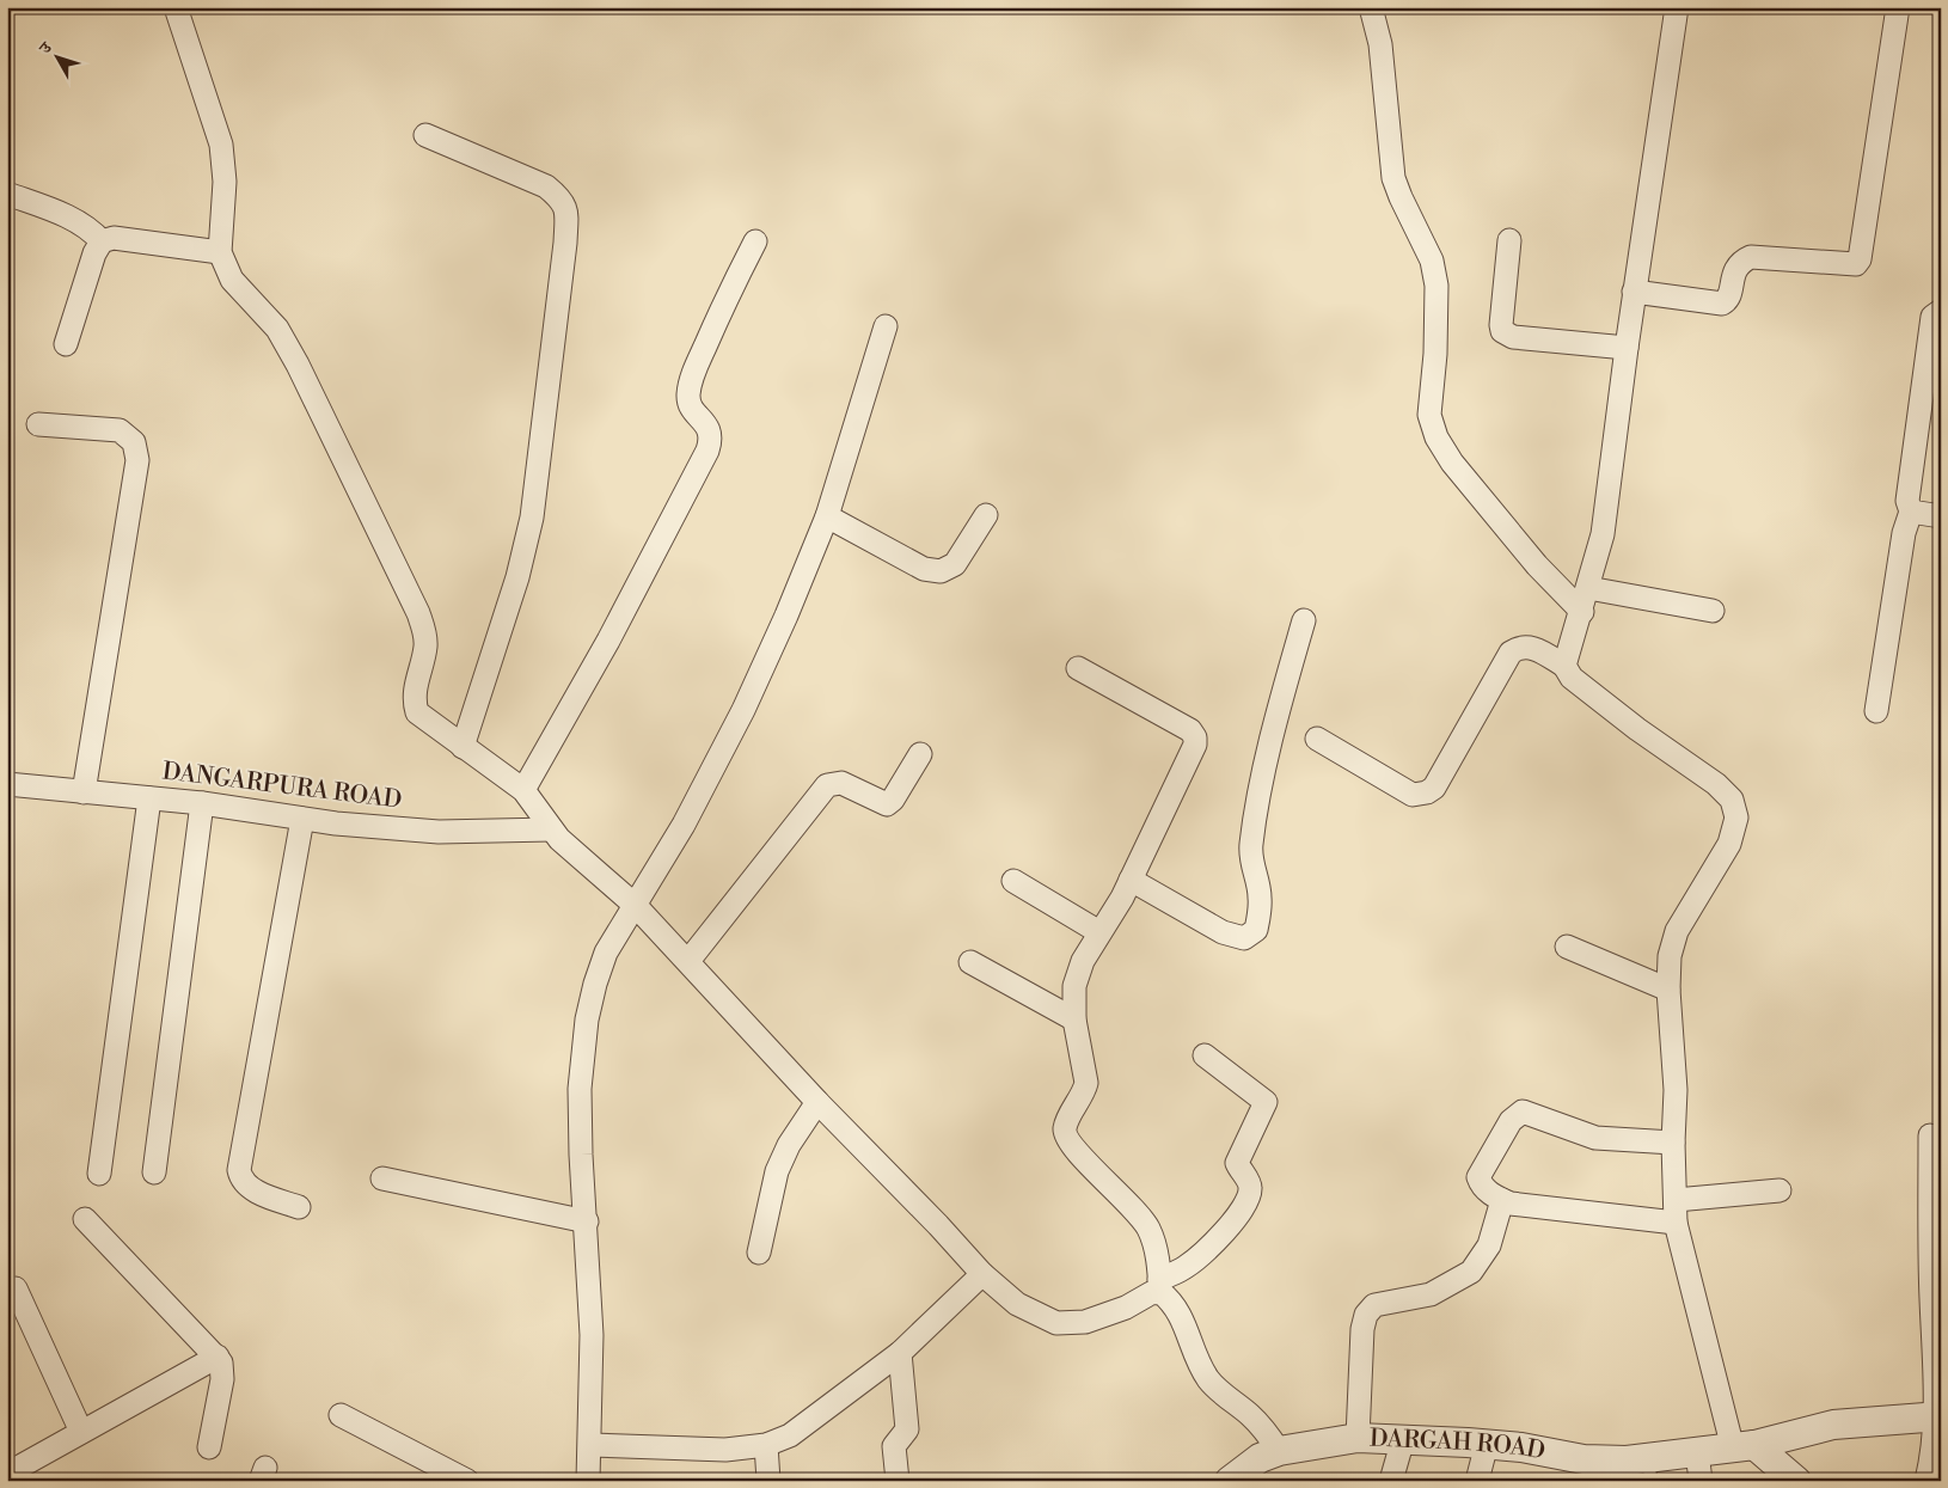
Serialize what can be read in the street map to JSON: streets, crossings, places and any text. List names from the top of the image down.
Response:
{
  "streets": {
    "street": ["DANGARPURA ROAD", "DARGAH ROAD"]
  },
  "north": "top left"
}
